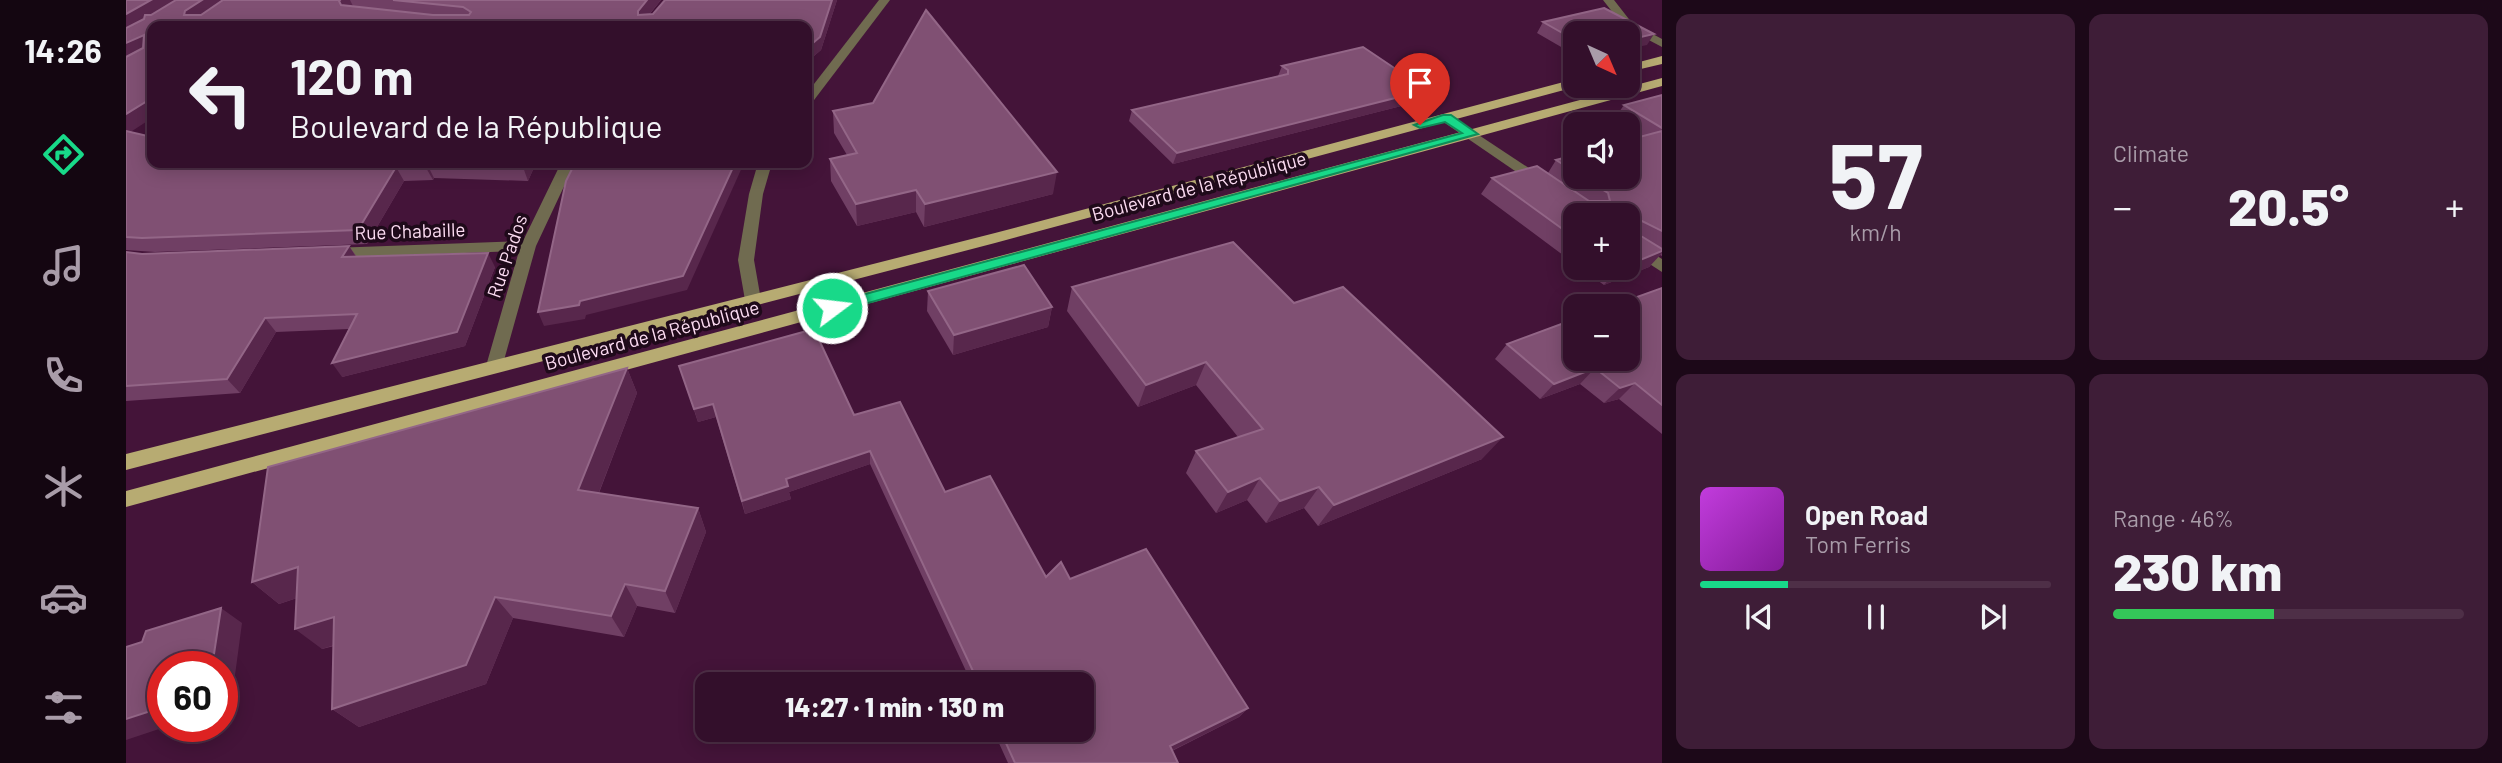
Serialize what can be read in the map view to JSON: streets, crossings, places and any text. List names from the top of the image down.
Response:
{
  "streets": {
    "main road": ["Boulevard de la République"],
    "street": ["Rue Chabaille", "Rue Pados"]
  },
  "crossings": [
    ["Boulevard de la République", "Rue Pados"],
    ["Rue Chabaille", "Rue Pados"]
  ],
  "north": "bottom right",
  "page": {
    "tabs": "14:26",
    "tile": [
      ["57", "km/h"],
      "Climate",
      ["Range · 46%", "230 km"]
    ],
    "map_buttons": ["+", "−"],
    "turn": ["120 m", "Boulevard de la République"],
    "heat": ["−", "20.5°", "+"],
    "song": ["Open Road", "Tom Ferris"],
    "limit": "60",
    "trip": "14:27 · 1 min · 130 m"
  }
}
